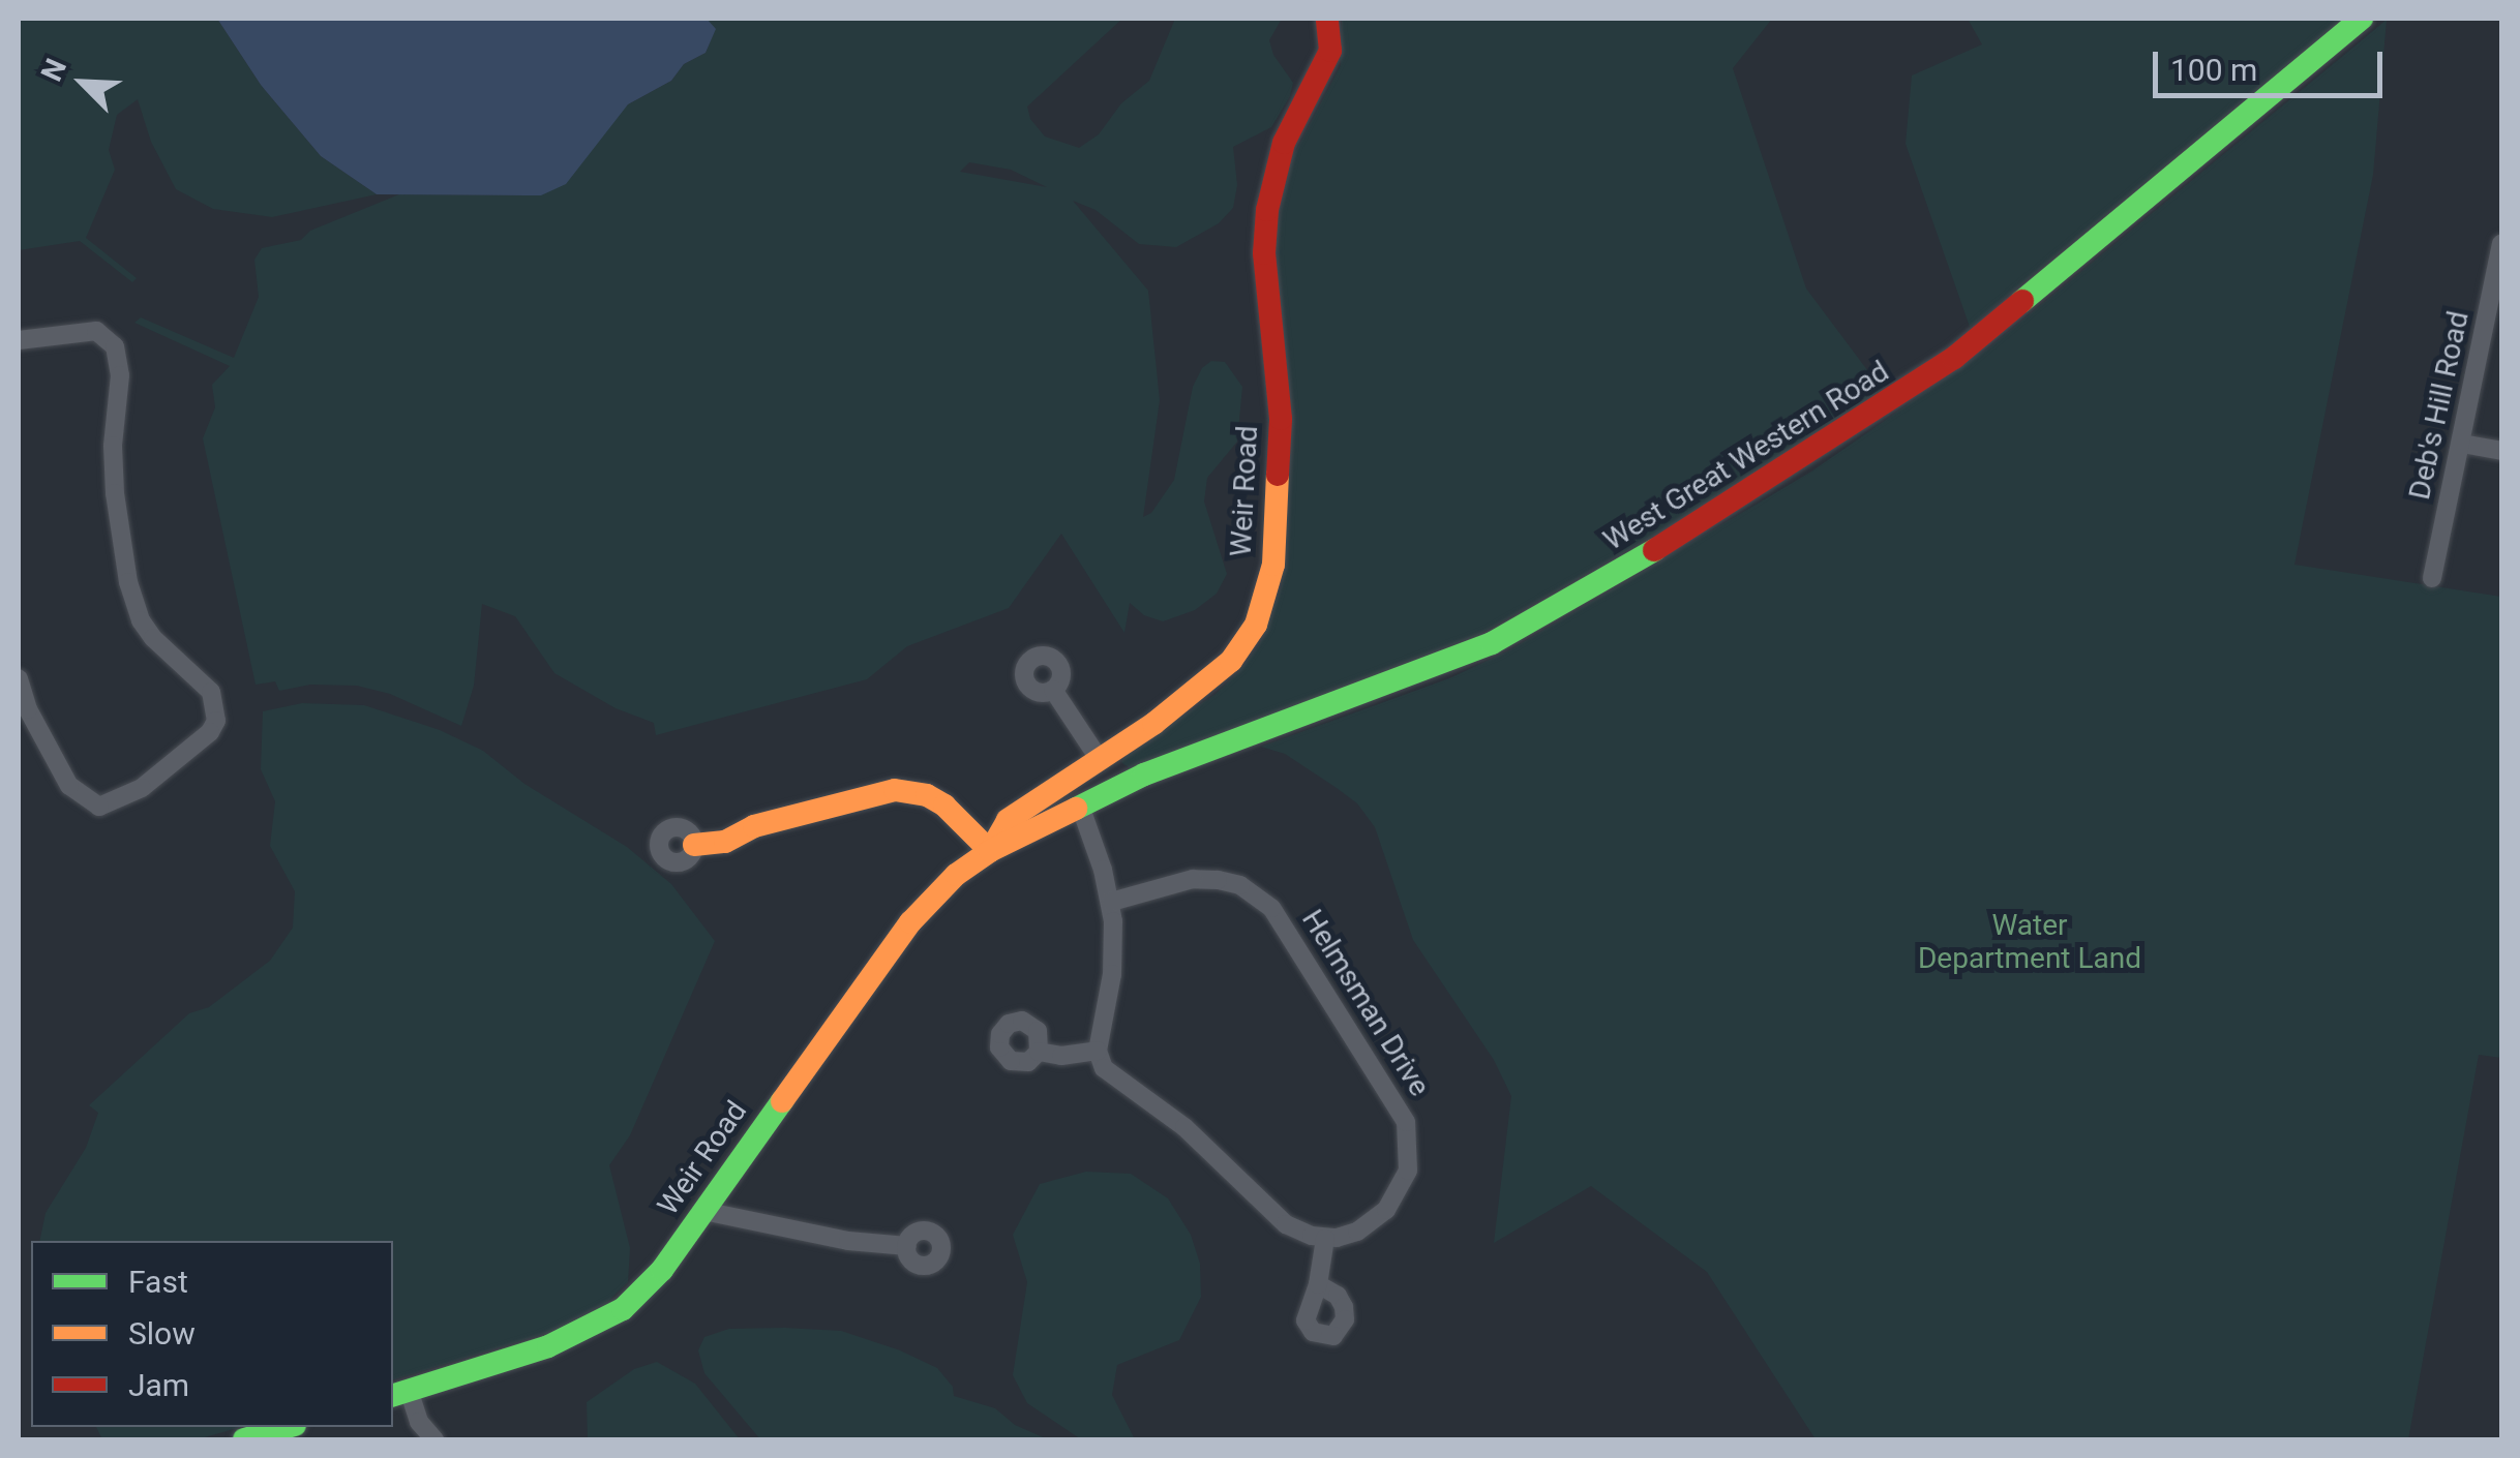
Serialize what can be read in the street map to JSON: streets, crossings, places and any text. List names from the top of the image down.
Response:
{
  "streets": {
    "street": [
      "Deb's Hill Road",
      "West Great Western Road",
      "Weir Road",
      "Helmsman Drive"
    ]
  },
  "crossings": [
    ["West Great Western Road", "Weir Road"]
  ],
  "parks": ["Water Department Land"],
  "legend": ["Fast", "Slow", "Jam"],
  "scale_bar": "100 m",
  "north": "top left"
}
